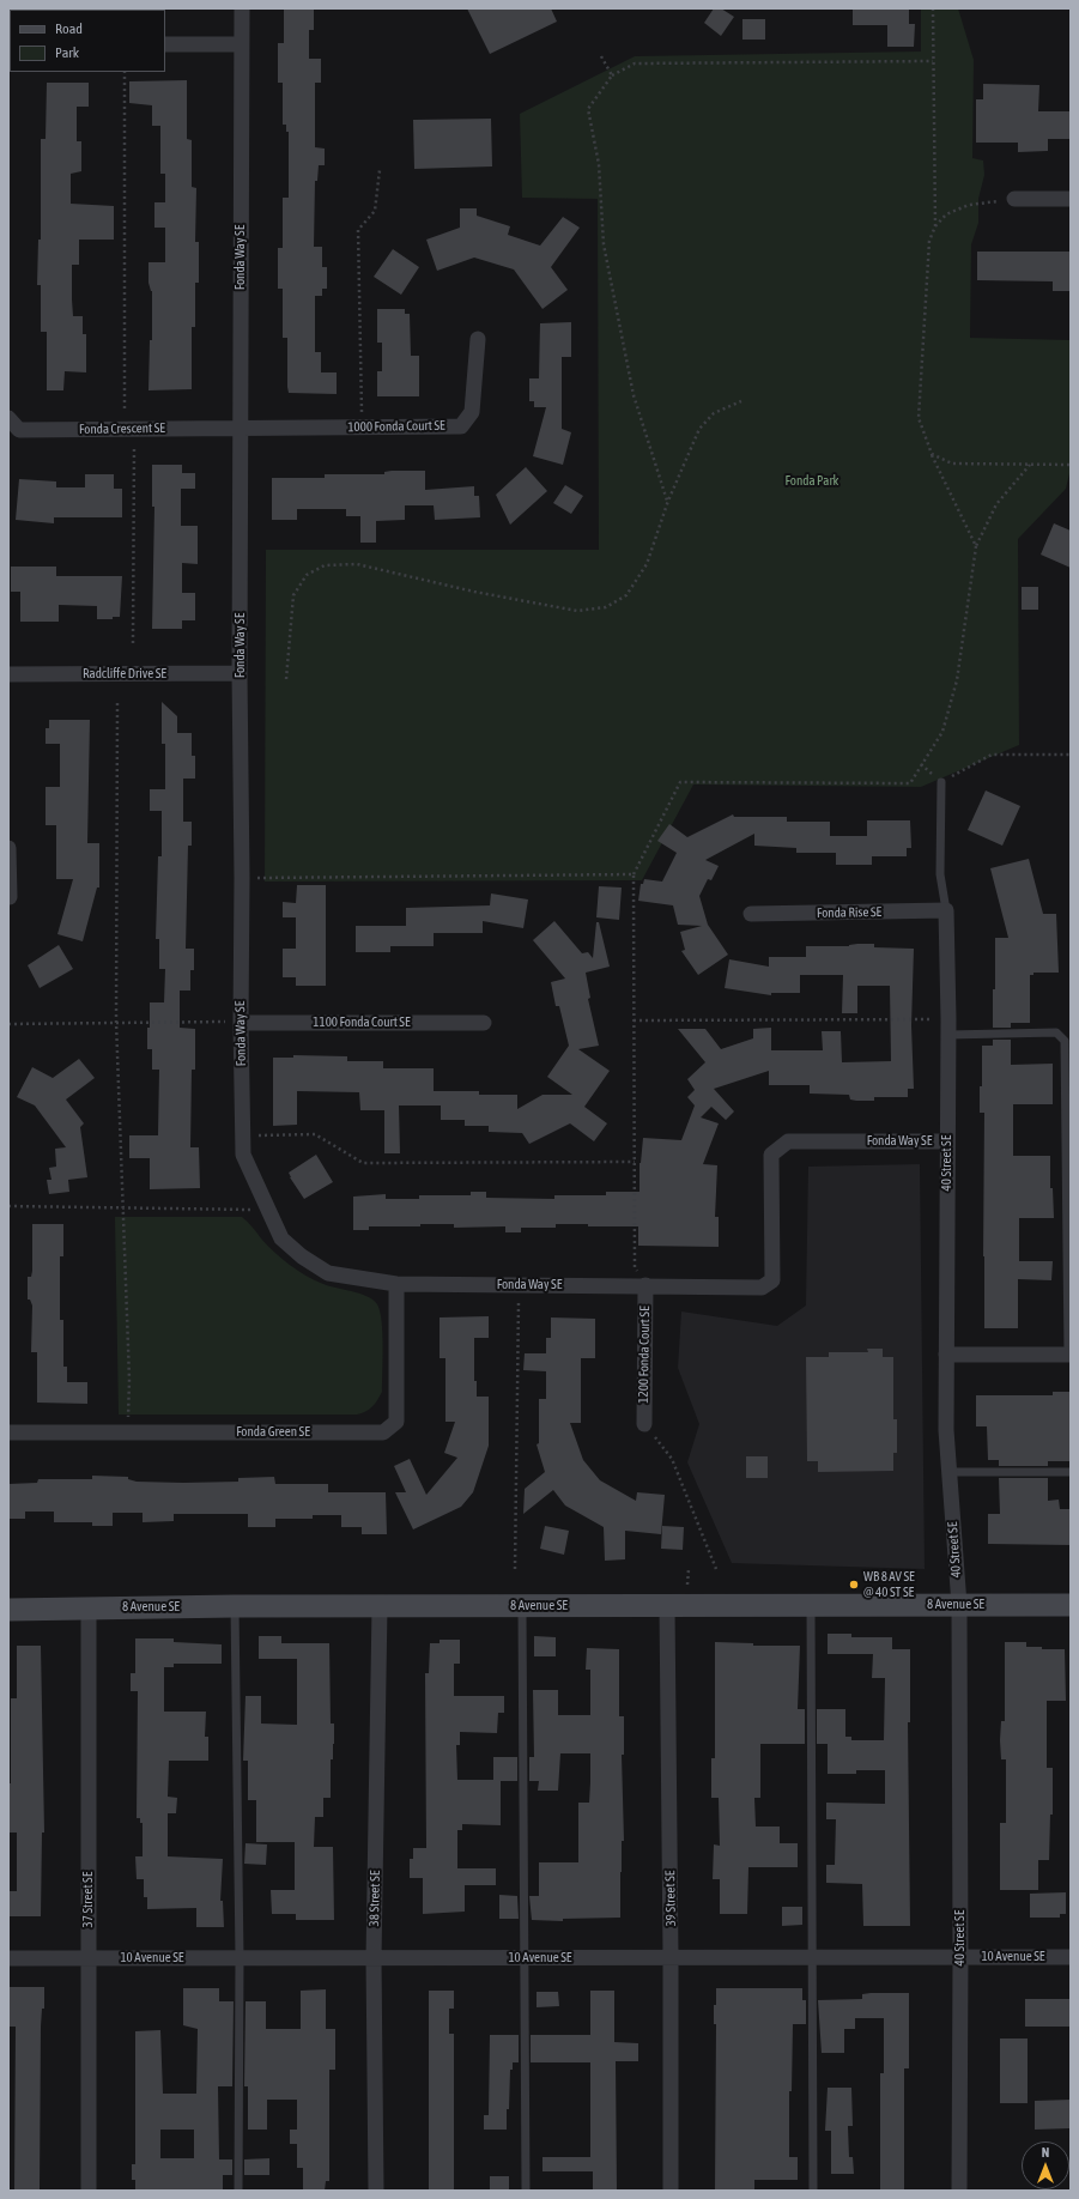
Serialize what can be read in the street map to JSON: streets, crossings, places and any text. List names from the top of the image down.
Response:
{
  "streets": {
    "street": [
      "Fonda Way SE",
      "1000 Fonda Court SE",
      "Fonda Crescent SE",
      "Radcliffe Drive SE",
      "Fonda Rise SE",
      "1100 Fonda Court SE",
      "40 Street SE",
      "1200 Fonda Court SE",
      "Fonda Green SE",
      "8 Avenue SE",
      "38 Street SE",
      "39 Street SE",
      "37 Street SE",
      "10 Avenue SE"
    ]
  },
  "crossings": [
    ["Fonda Way SE", "1000 Fonda Court SE"],
    ["Fonda Way SE", "Fonda Crescent SE"],
    ["Fonda Way SE", "Radcliffe Drive SE"],
    ["Fonda Way SE", "1100 Fonda Court SE"],
    ["Fonda Way SE", "40 Street SE"],
    ["Fonda Way SE", "1200 Fonda Court SE"],
    ["Fonda Way SE", "Fonda Green SE"],
    ["1000 Fonda Court SE", "Fonda Crescent SE"],
    ["Fonda Rise SE", "40 Street SE"],
    ["40 Street SE", "8 Avenue SE"],
    ["40 Street SE", "10 Avenue SE"],
    ["8 Avenue SE", "38 Street SE"],
    ["8 Avenue SE", "39 Street SE"],
    ["8 Avenue SE", "37 Street SE"],
    ["38 Street SE", "10 Avenue SE"],
    ["39 Street SE", "10 Avenue SE"],
    ["37 Street SE", "10 Avenue SE"]
  ],
  "parks": ["Fonda Park"],
  "places": ["WB 8 AV SE @ 40 ST SE"],
  "legend": ["Road", "Park"],
  "north": "top"
}
